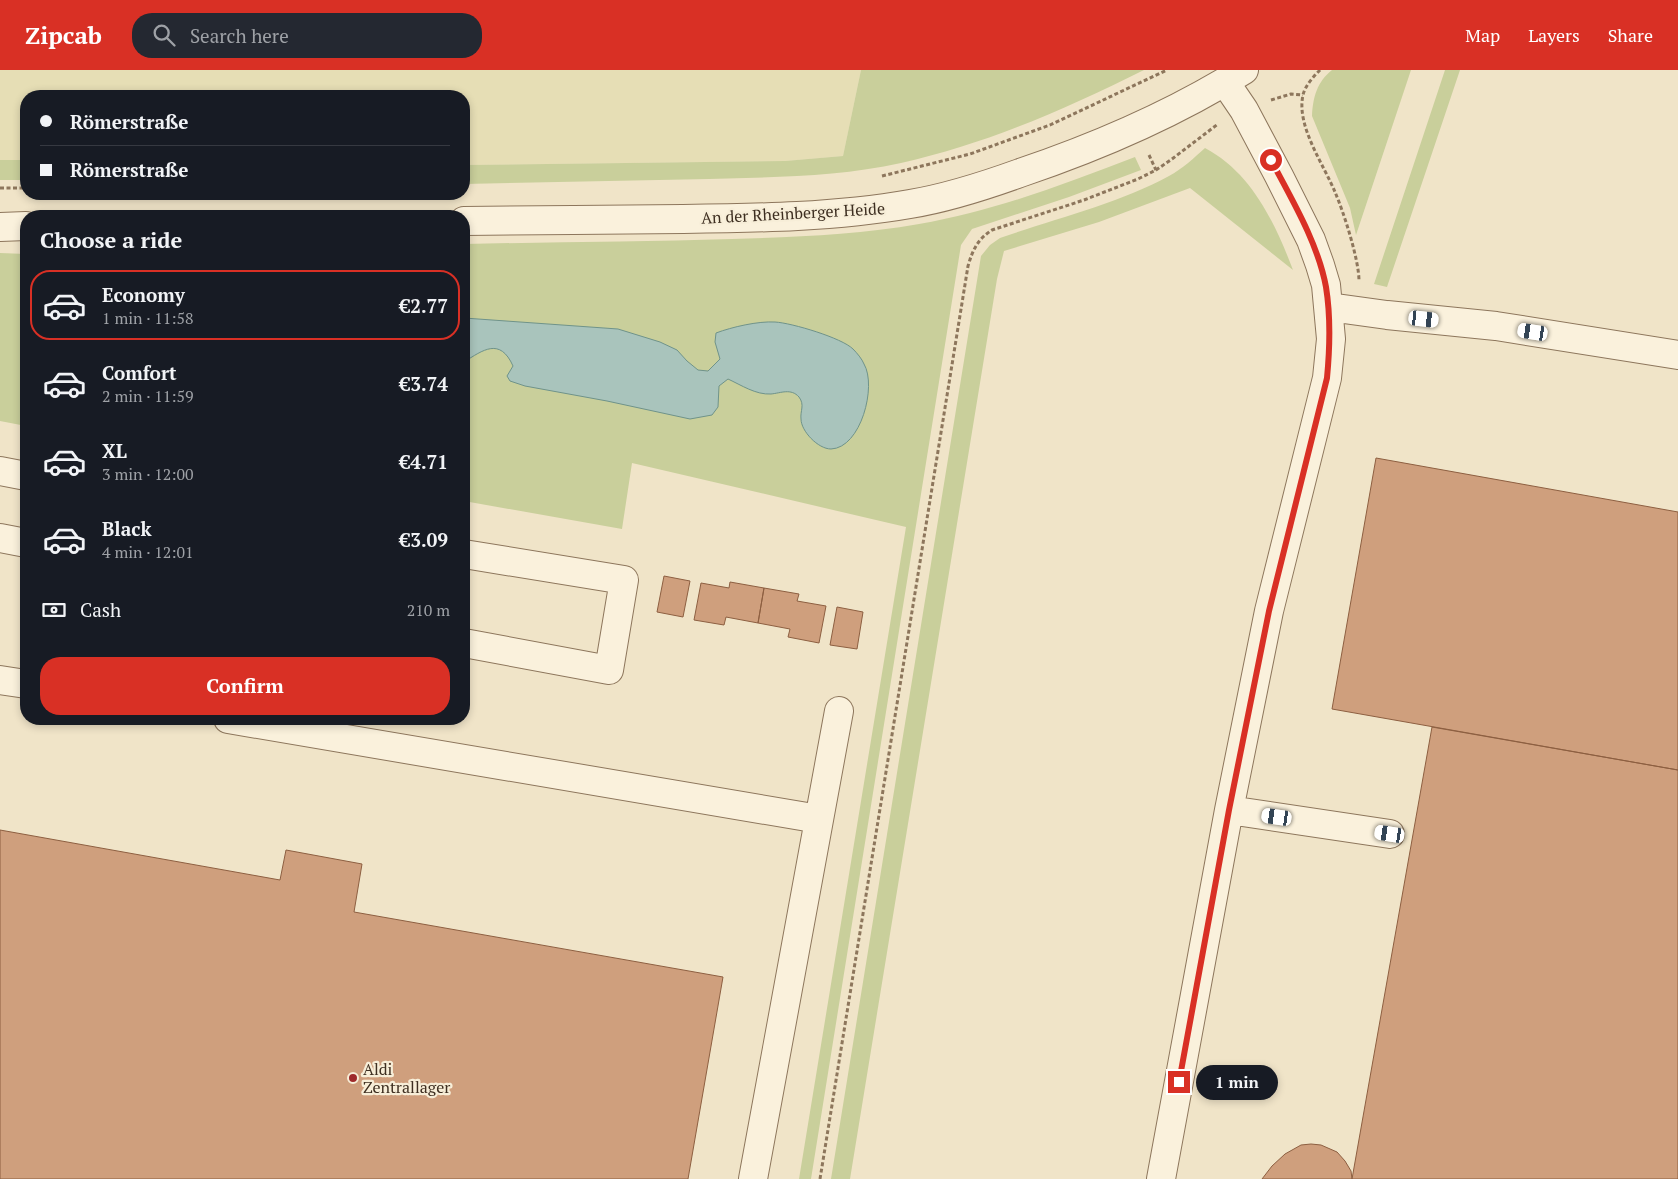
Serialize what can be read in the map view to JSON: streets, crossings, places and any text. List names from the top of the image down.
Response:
{
  "streets": {
    "street": ["An der Rheinberger Heide"]
  },
  "places": ["Aldi Zentrallager"],
  "page": {
    "header": "Zipcab",
    "search": "Search here",
    "nav": ["Map", "Layers", "Share"],
    "banner": ["Römerstraße", "Römerstraße"],
    "heading": "Choose a ride",
    "list": [
      {
        "name": "Economy",
        "note": "1 min · 11:58",
        "value": "€2.77"
      },
      {
        "name": "Comfort",
        "note": "2 min · 11:59",
        "value": "€3.74"
      },
      {
        "name": "XL",
        "note": "3 min · 12:00",
        "value": "€4.71"
      },
      {
        "name": "Black",
        "note": "4 min · 12:01",
        "value": "€3.09"
      }
    ],
    "pay": ["Cash", "210 m"],
    "buttons": "Confirm",
    "bubble": "1 min"
  }
}
